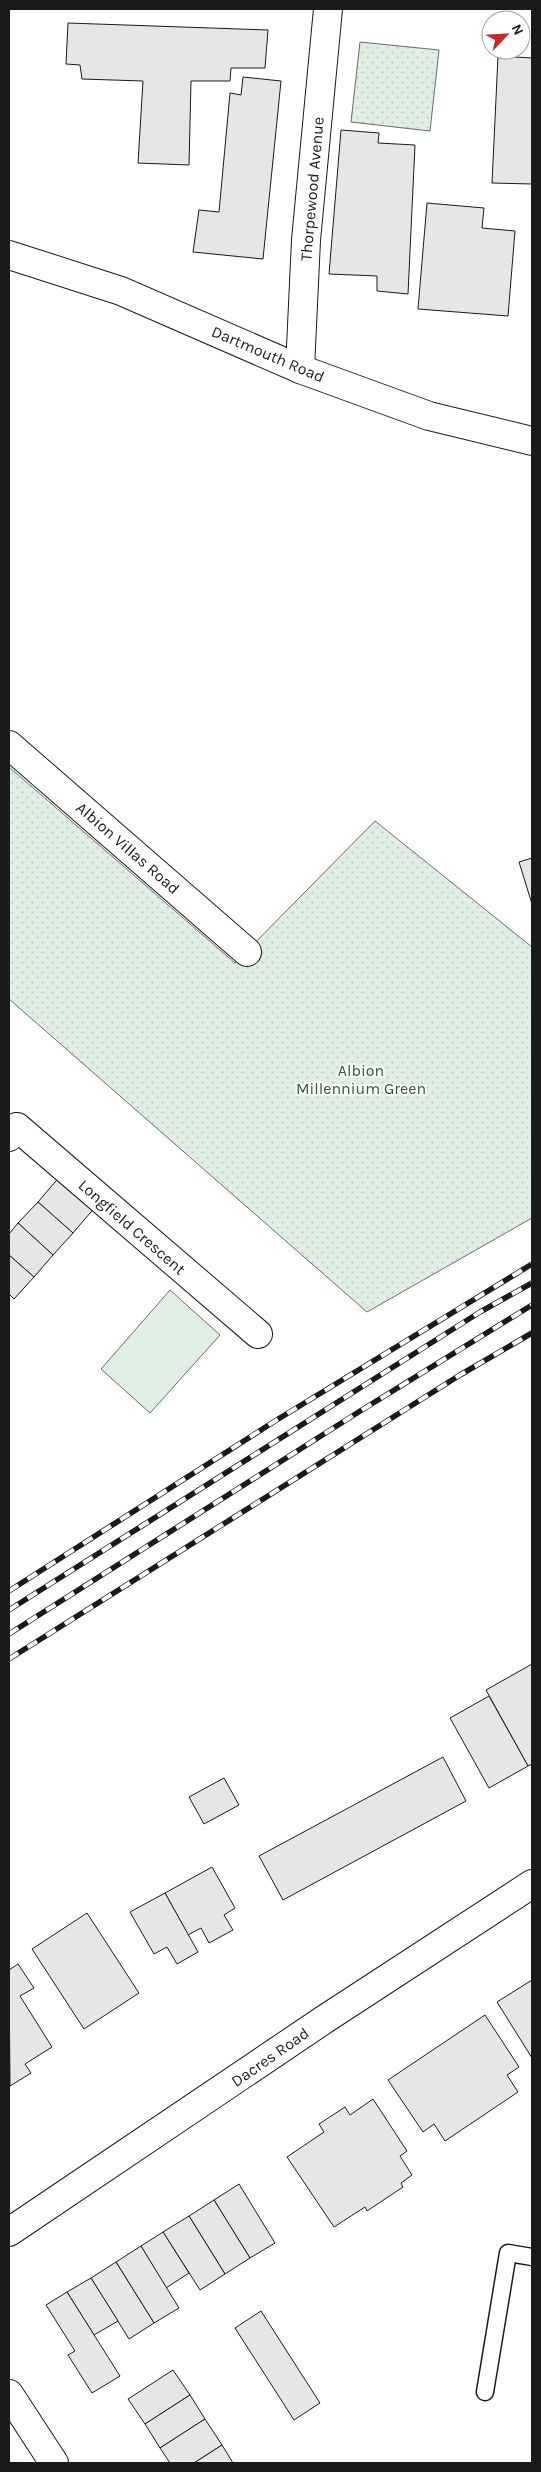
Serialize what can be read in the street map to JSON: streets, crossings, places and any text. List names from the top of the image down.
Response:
{
  "streets": {
    "street": [
      "Thorpewood Avenue",
      "Dartmouth Road",
      "Albion Villas Road",
      "Longfield Crescent",
      "Dacres Road"
    ]
  },
  "crossings": [
    ["Thorpewood Avenue", "Dartmouth Road"]
  ],
  "parks": ["Albion Millennium Green"],
  "north": "top right"
}
